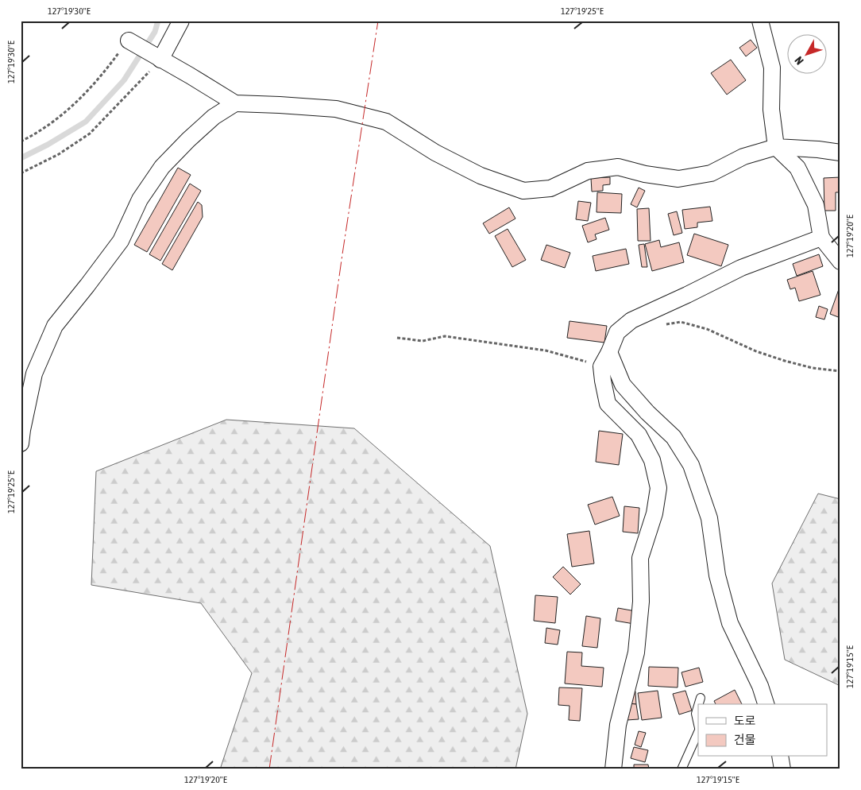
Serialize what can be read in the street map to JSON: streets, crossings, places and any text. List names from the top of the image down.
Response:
{
  "legend": ["도로", "건물"],
  "north": "bottom left",
  "coordinates": [
    "127°19'30\"E",
    "127°19'25\"E",
    "127°19'20\"E",
    "127°19'15\"E"
  ]
}
